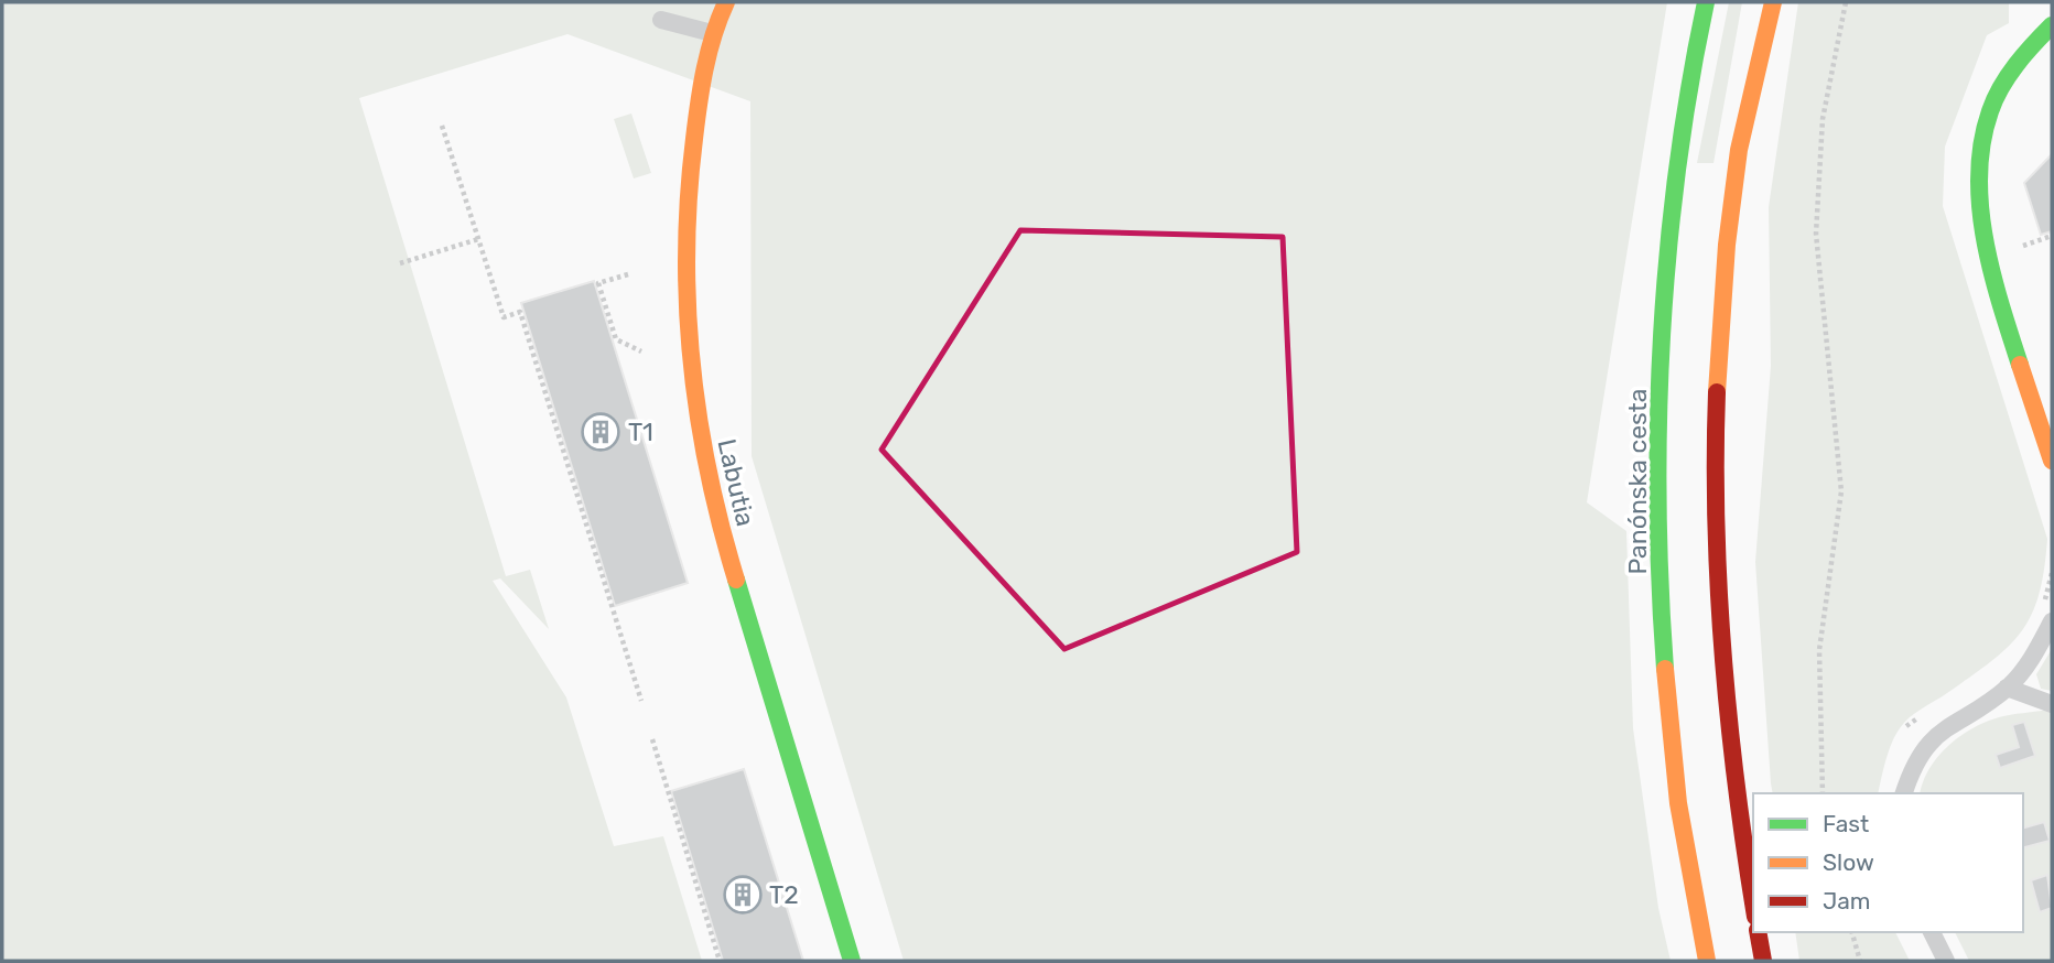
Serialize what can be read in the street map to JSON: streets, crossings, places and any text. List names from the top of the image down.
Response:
{
  "streets": {
    "main road": ["Panónska cesta", "Labutia"]
  },
  "places": {
    "building": ["T1", "T2"]
  },
  "legend": ["Fast", "Slow", "Jam"]
}
